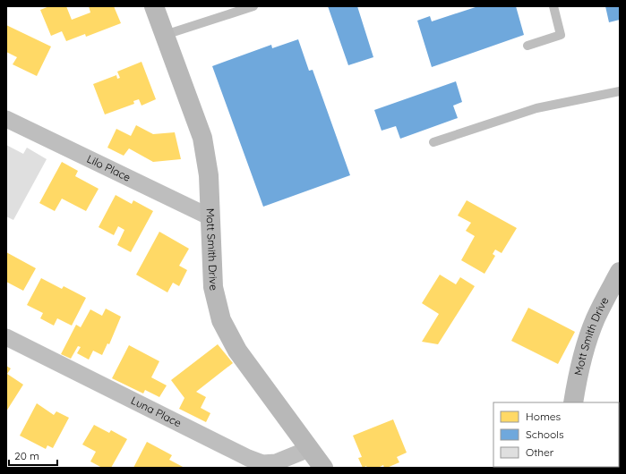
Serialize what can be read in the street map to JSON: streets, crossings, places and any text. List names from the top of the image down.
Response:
{
  "streets": {
    "street": ["Lilo Place", "Mott Smith Drive", "Luna Place"]
  },
  "crossings": [
    ["Lilo Place", "Mott Smith Drive"],
    ["Mott Smith Drive", "Luna Place"]
  ],
  "legend": ["Homes", "Schools", "Other"],
  "scale_bar": "20 m"
}
